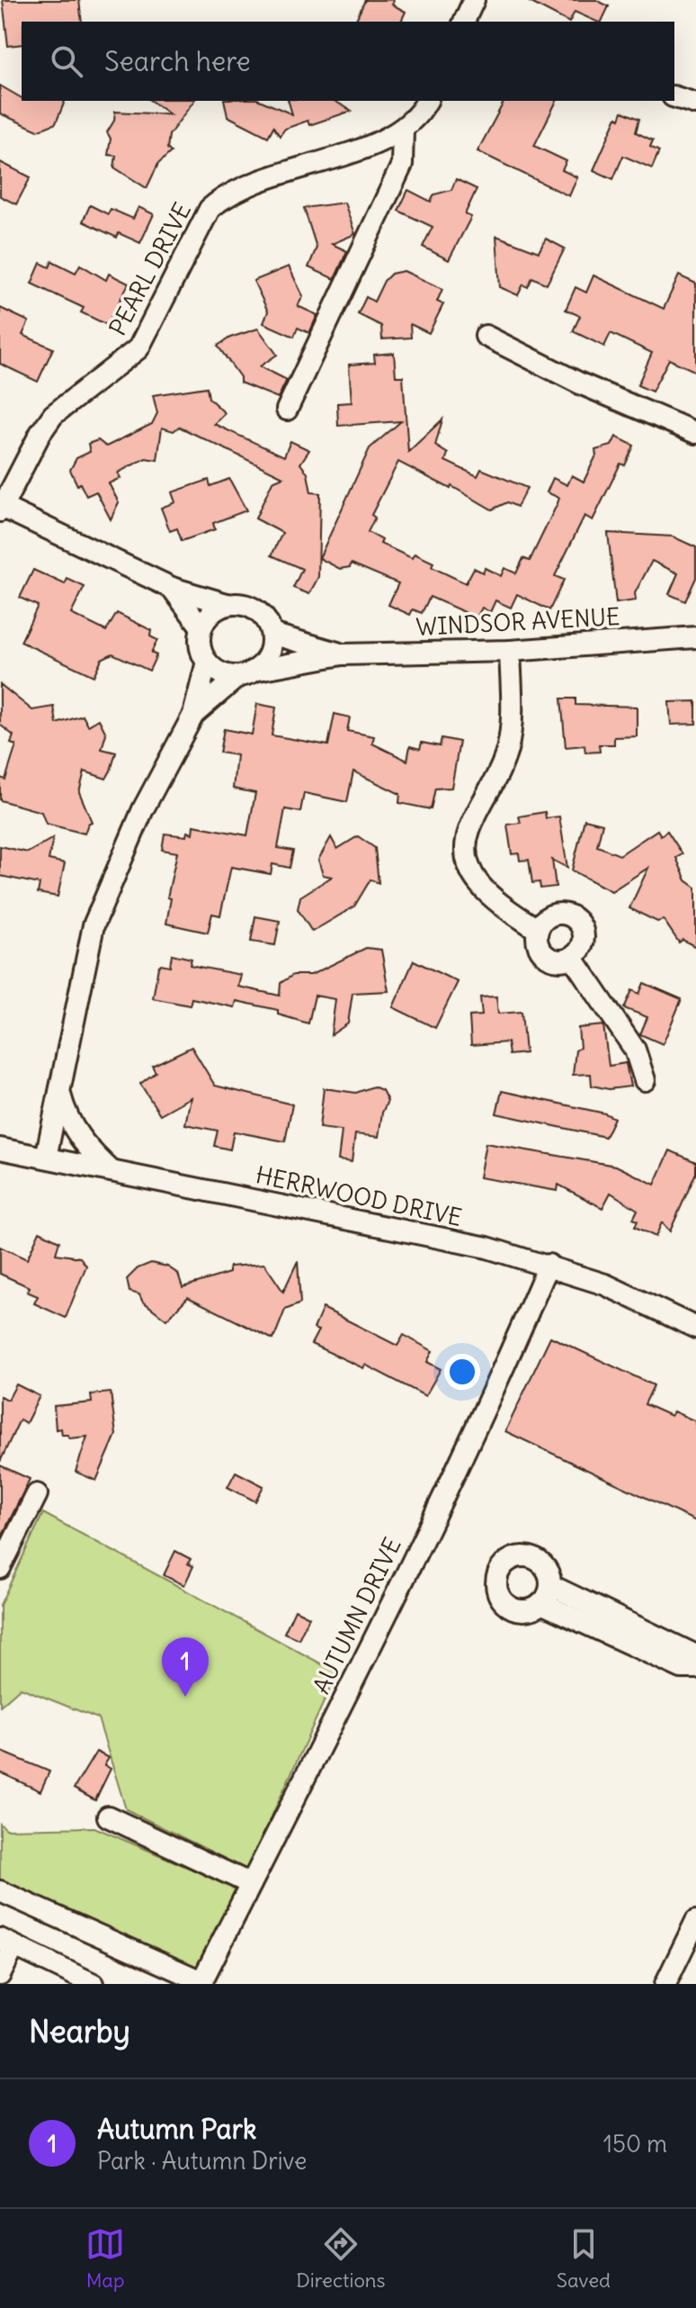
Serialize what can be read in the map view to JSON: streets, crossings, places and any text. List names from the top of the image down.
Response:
{
  "streets": {
    "street": [
      "PEARL DRIVE",
      "WINDSOR AVENUE",
      "HERRWOOD DRIVE",
      "AUTUMN DRIVE"
    ]
  },
  "crossings": [
    ["HERRWOOD DRIVE", "AUTUMN DRIVE"]
  ],
  "page": {
    "search": "Search here",
    "pins": "1",
    "heading": "Nearby",
    "list": [
      {
        "mark": "1",
        "name": "Autumn Park",
        "note": "Park · Autumn Drive",
        "value": "150 m"
      }
    ],
    "nav": ["Map", "Directions", "Saved"]
  }
}
